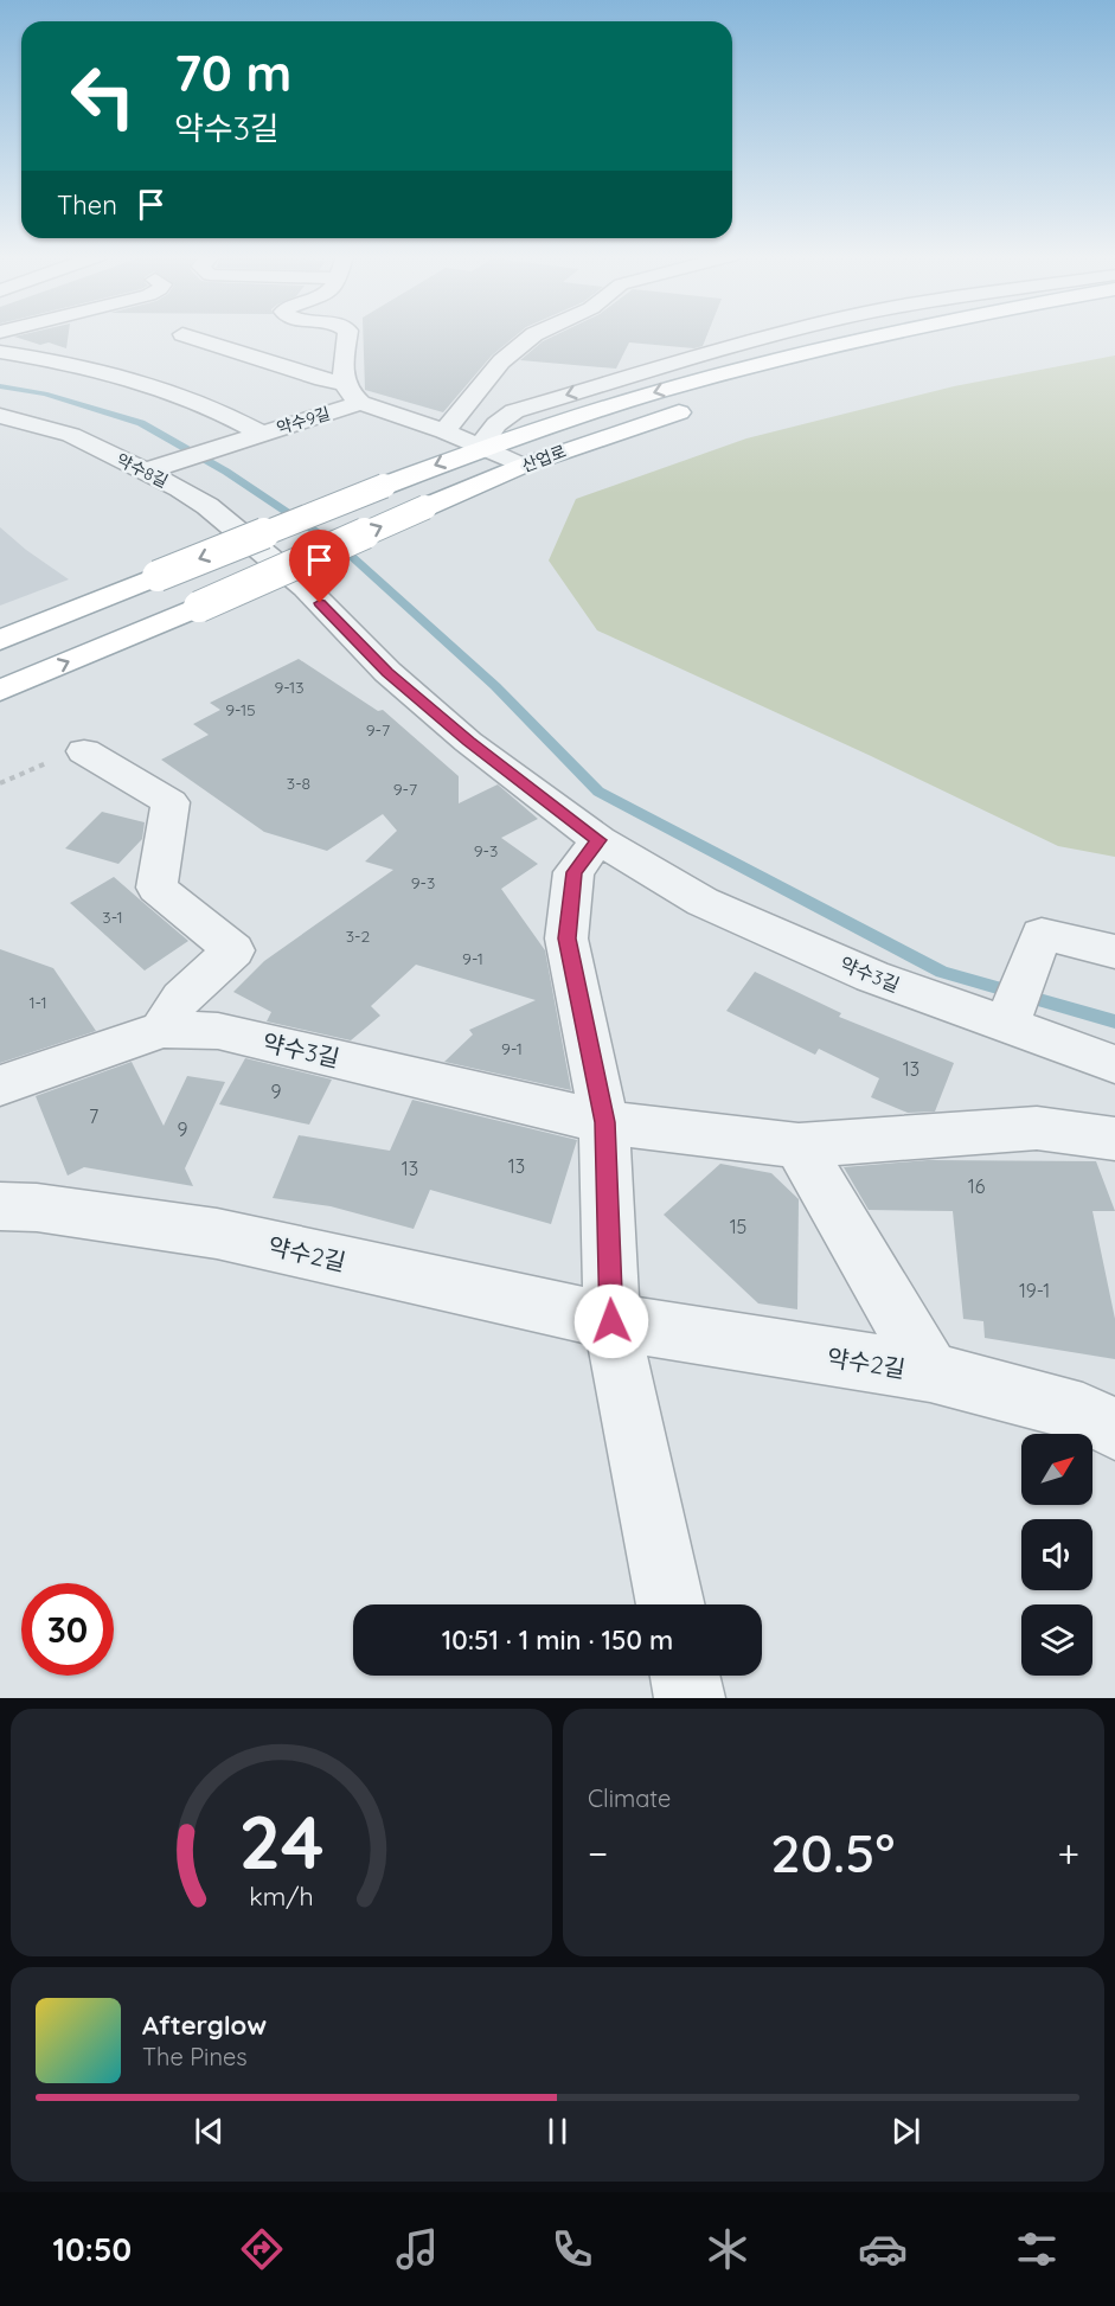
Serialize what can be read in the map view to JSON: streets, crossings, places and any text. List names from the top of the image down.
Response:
{
  "streets": {
    "main road": ["산업로"],
    "street": [
      "약수9길",
      "약수8길",
      "약수3길",
      "약수2길"
    ]
  },
  "crossings": [
    ["약수8길", "약수3길"]
  ],
  "house_numbers": [
    "9-13",
    "9-15",
    "9-7",
    "3-8",
    "9-7",
    "9-3",
    "9-3",
    "3-1",
    "3-2",
    "9-1",
    "1-1",
    "9-1",
    "13",
    "9",
    "7",
    "9",
    "13",
    "13",
    "16",
    "15",
    "19-1"
  ],
  "north": "top right",
  "page": {
    "turn": ["70 m", "약수3길"],
    "then": "Then",
    "limit": "30",
    "trip": "10:51 · 1 min · 150 m",
    "tile": "Climate",
    "heat": ["−", "20.5°", "+"],
    "song": ["Afterglow", "The Pines"],
    "tabs": "10:50",
    "gauge": ["24", "km/h"]
  }
}
